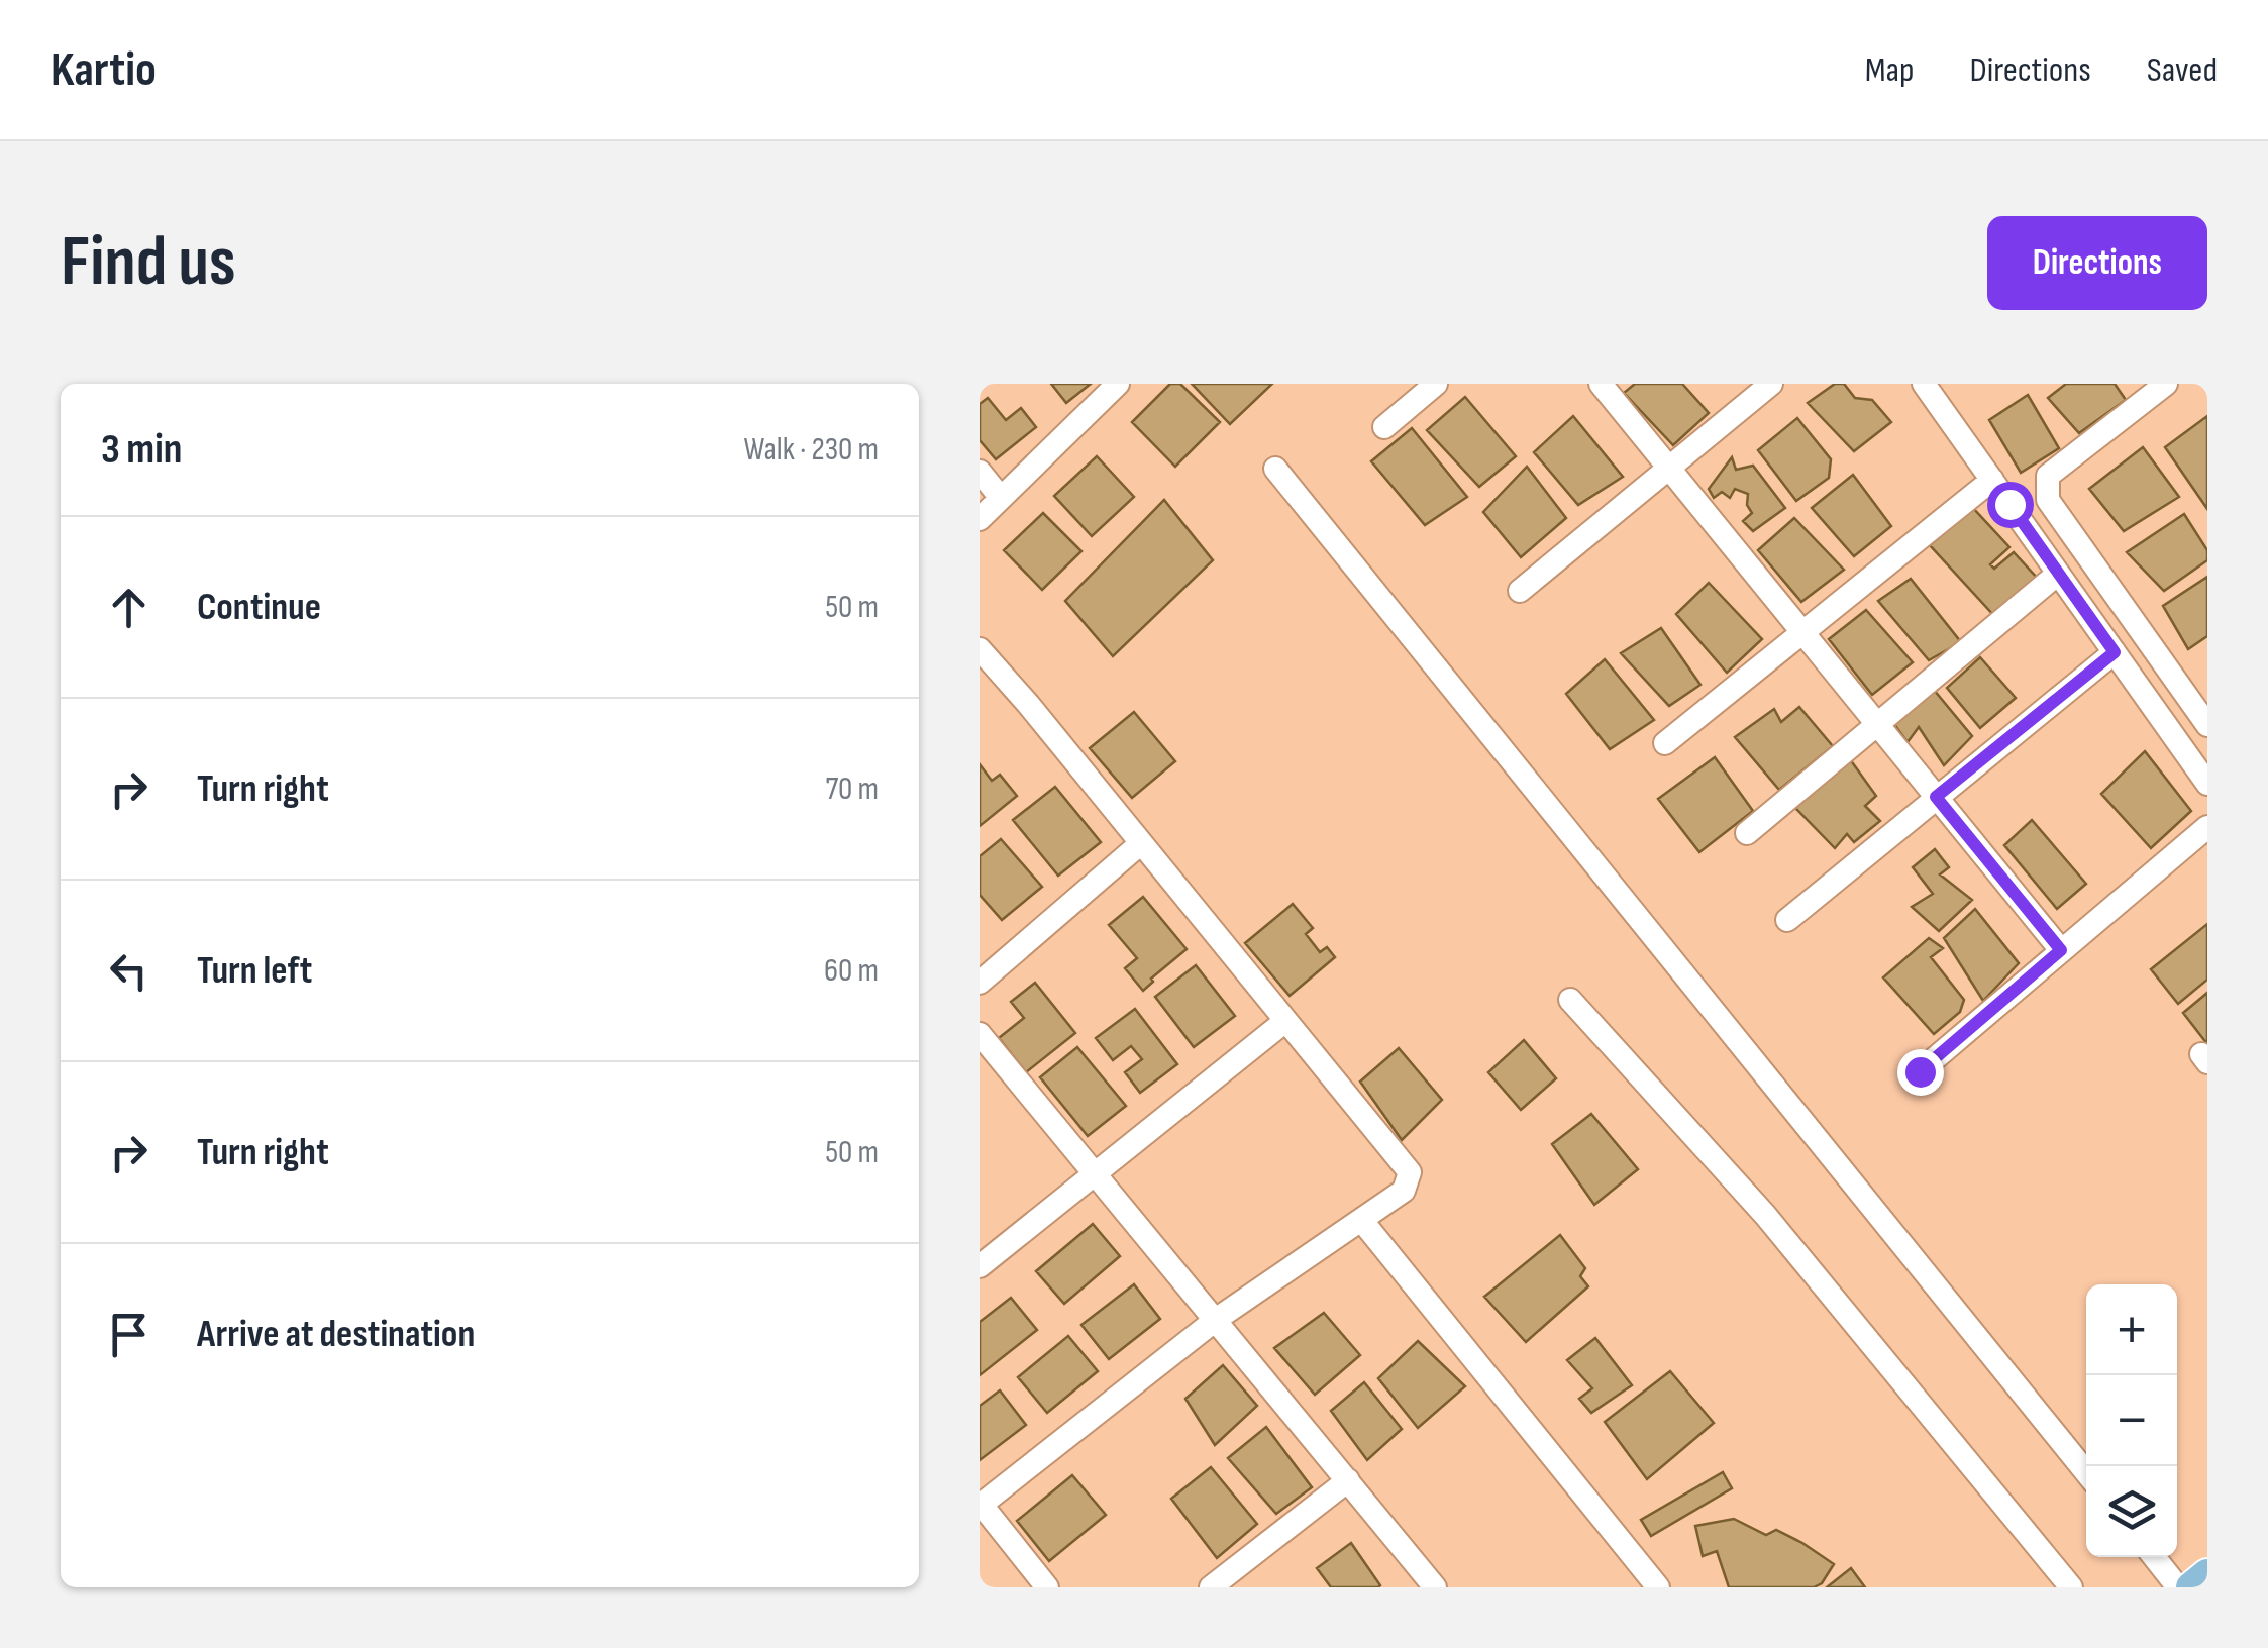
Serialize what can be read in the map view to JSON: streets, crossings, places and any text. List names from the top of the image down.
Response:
{
  "page": {
    "header": "Kartio",
    "nav": ["Map", "Directions", "Saved"],
    "buttons": "Directions",
    "title": "Find us",
    "heading": ["3 min", "Walk · 230 m"],
    "list": [
      ["Continue", "50 m"],
      ["Turn right", "70 m"],
      ["Turn left", "60 m"],
      ["Turn right", "50 m"],
      "Arrive at destination"
    ],
    "map_buttons": ["+", "−"]
  }
}
